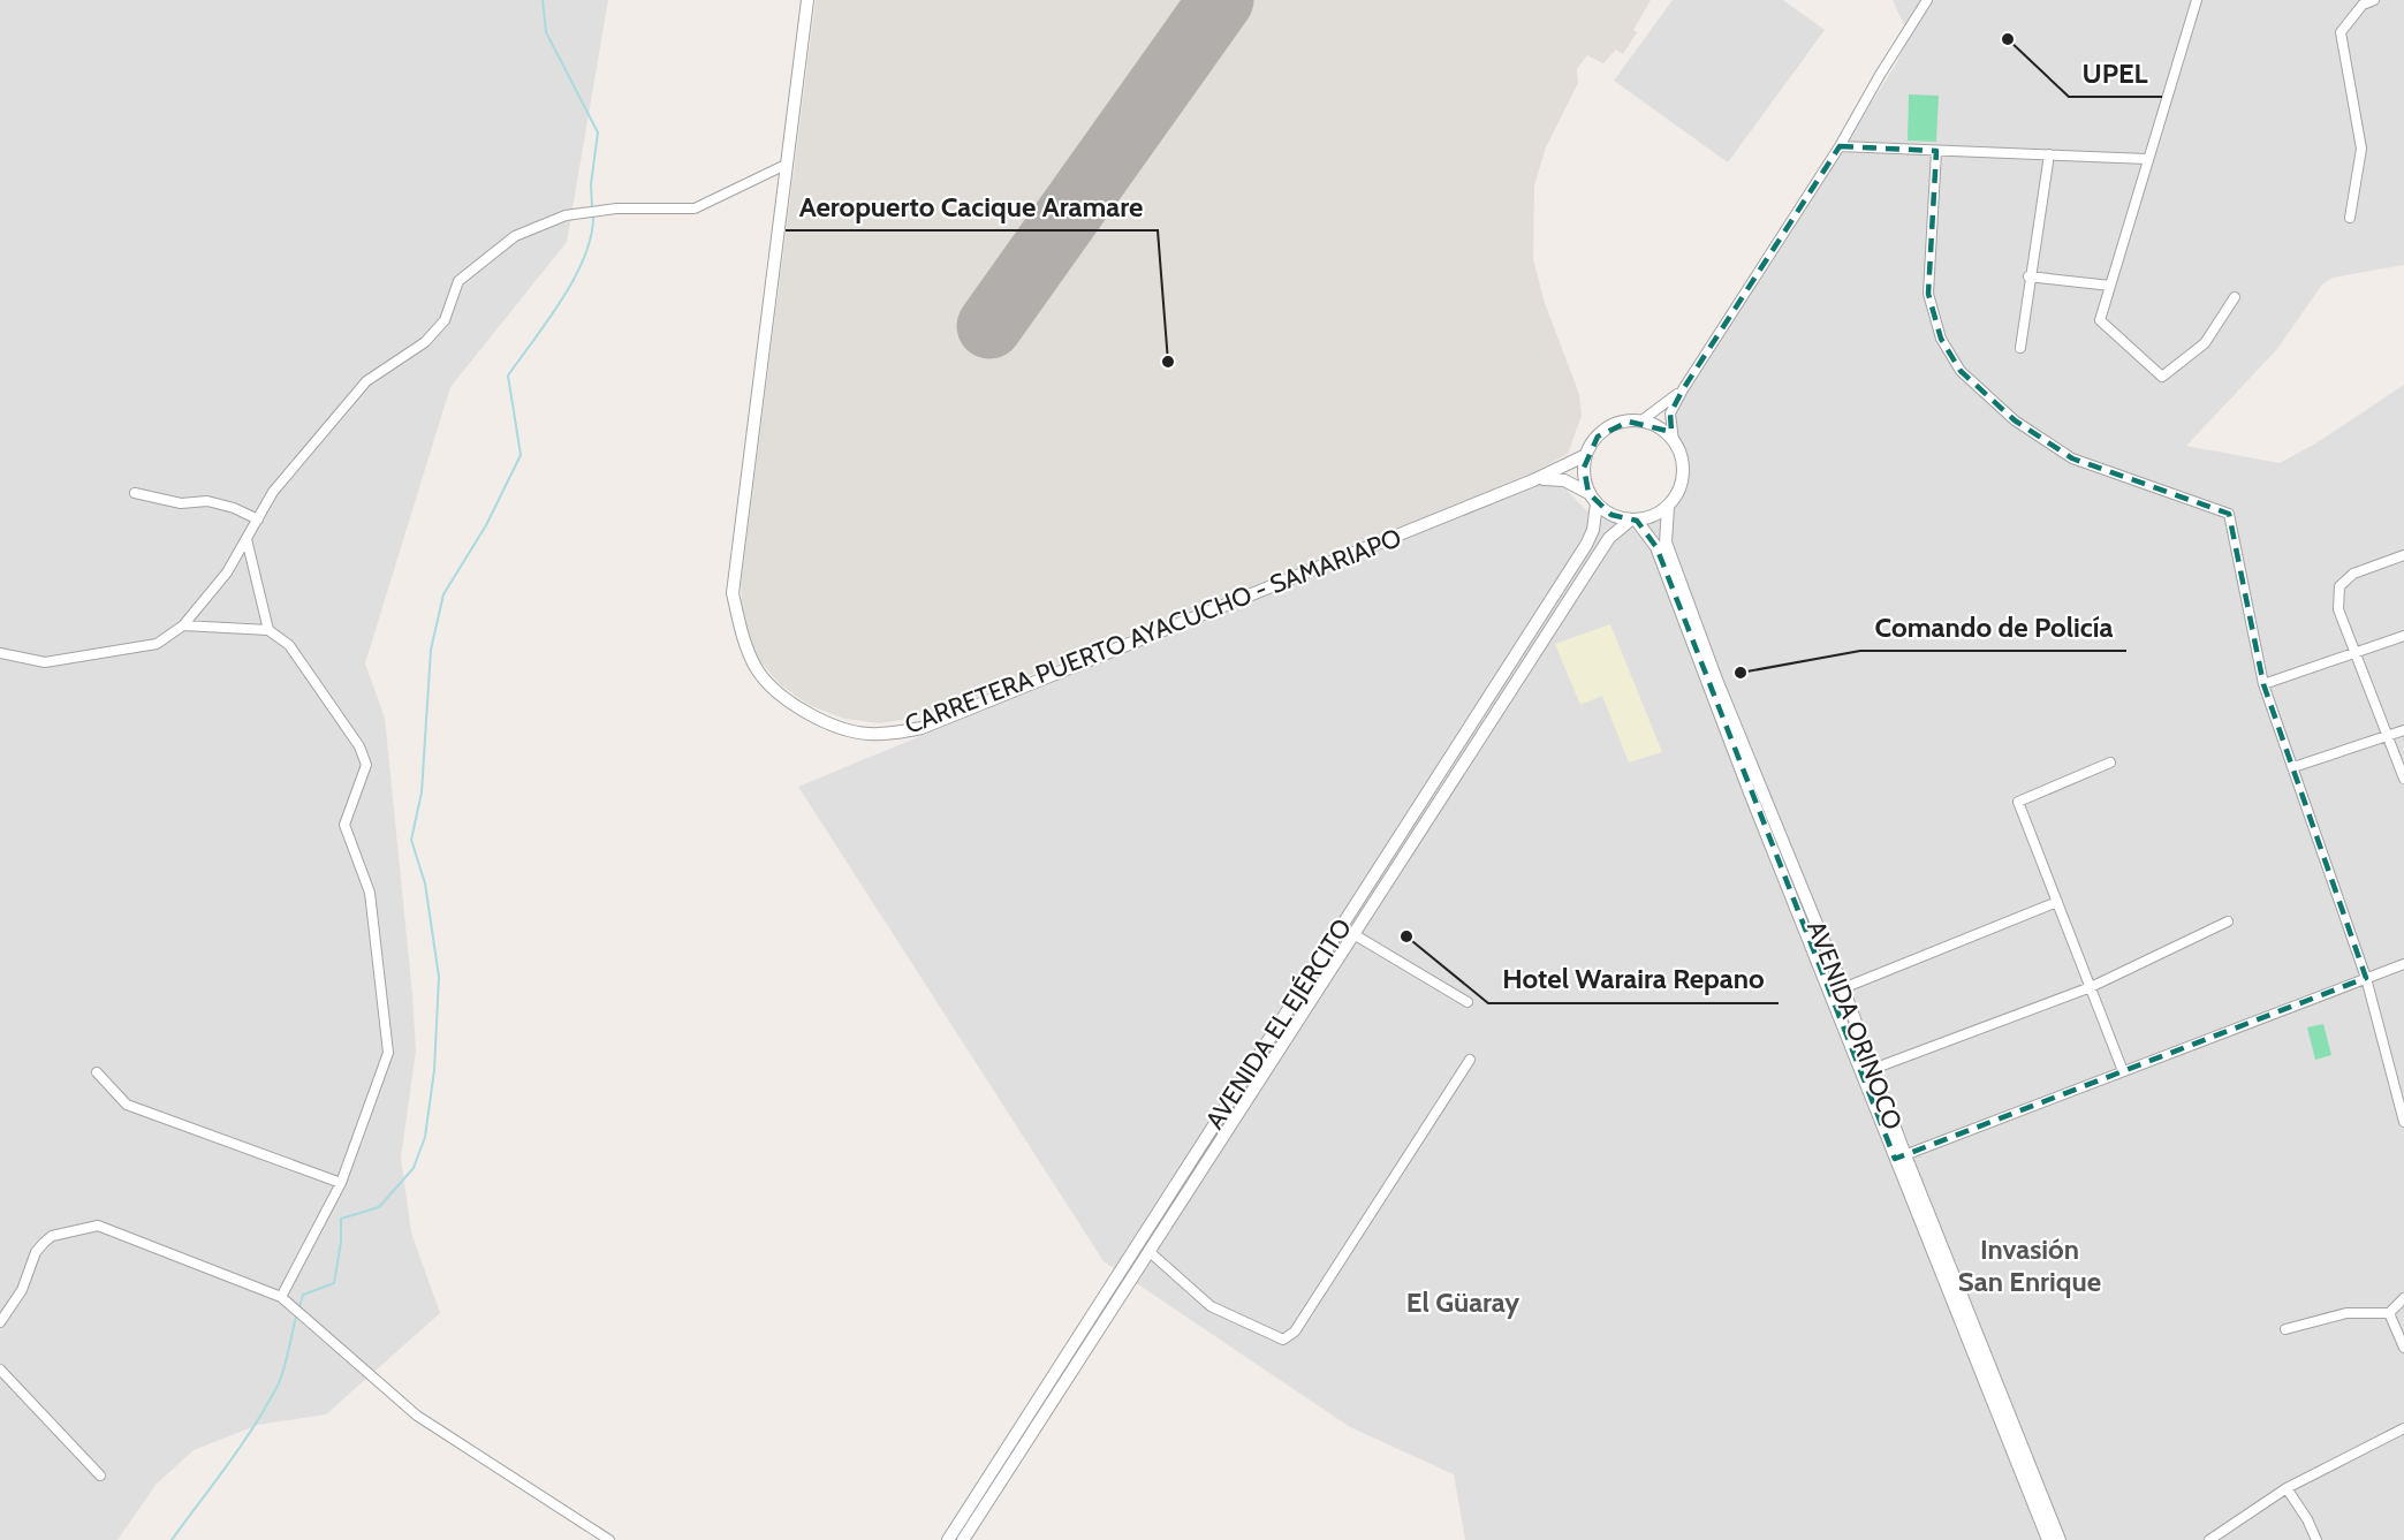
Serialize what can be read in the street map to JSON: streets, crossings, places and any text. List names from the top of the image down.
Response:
{
  "streets": {
    "street": ["CARRETERA PUERTO AYACUCHO - SAMARIAPO", "AVENIDA EL EJÉRCITO", "AVENIDA ORINOCO"]
  },
  "crossings": [
    ["CARRETERA PUERTO AYACUCHO - SAMARIAPO", "AVENIDA EL EJÉRCITO"],
    ["CARRETERA PUERTO AYACUCHO - SAMARIAPO", "AVENIDA ORINOCO"],
    ["AVENIDA EL EJÉRCITO", "AVENIDA ORINOCO"]
  ],
  "districts": ["Invasión San Enrique", "El Güaray"],
  "places": [
    "UPEL",
    "Aeropuerto Cacique Aramare",
    "Comando de Policía",
    "Hotel Waraira Repano"
  ]
}
